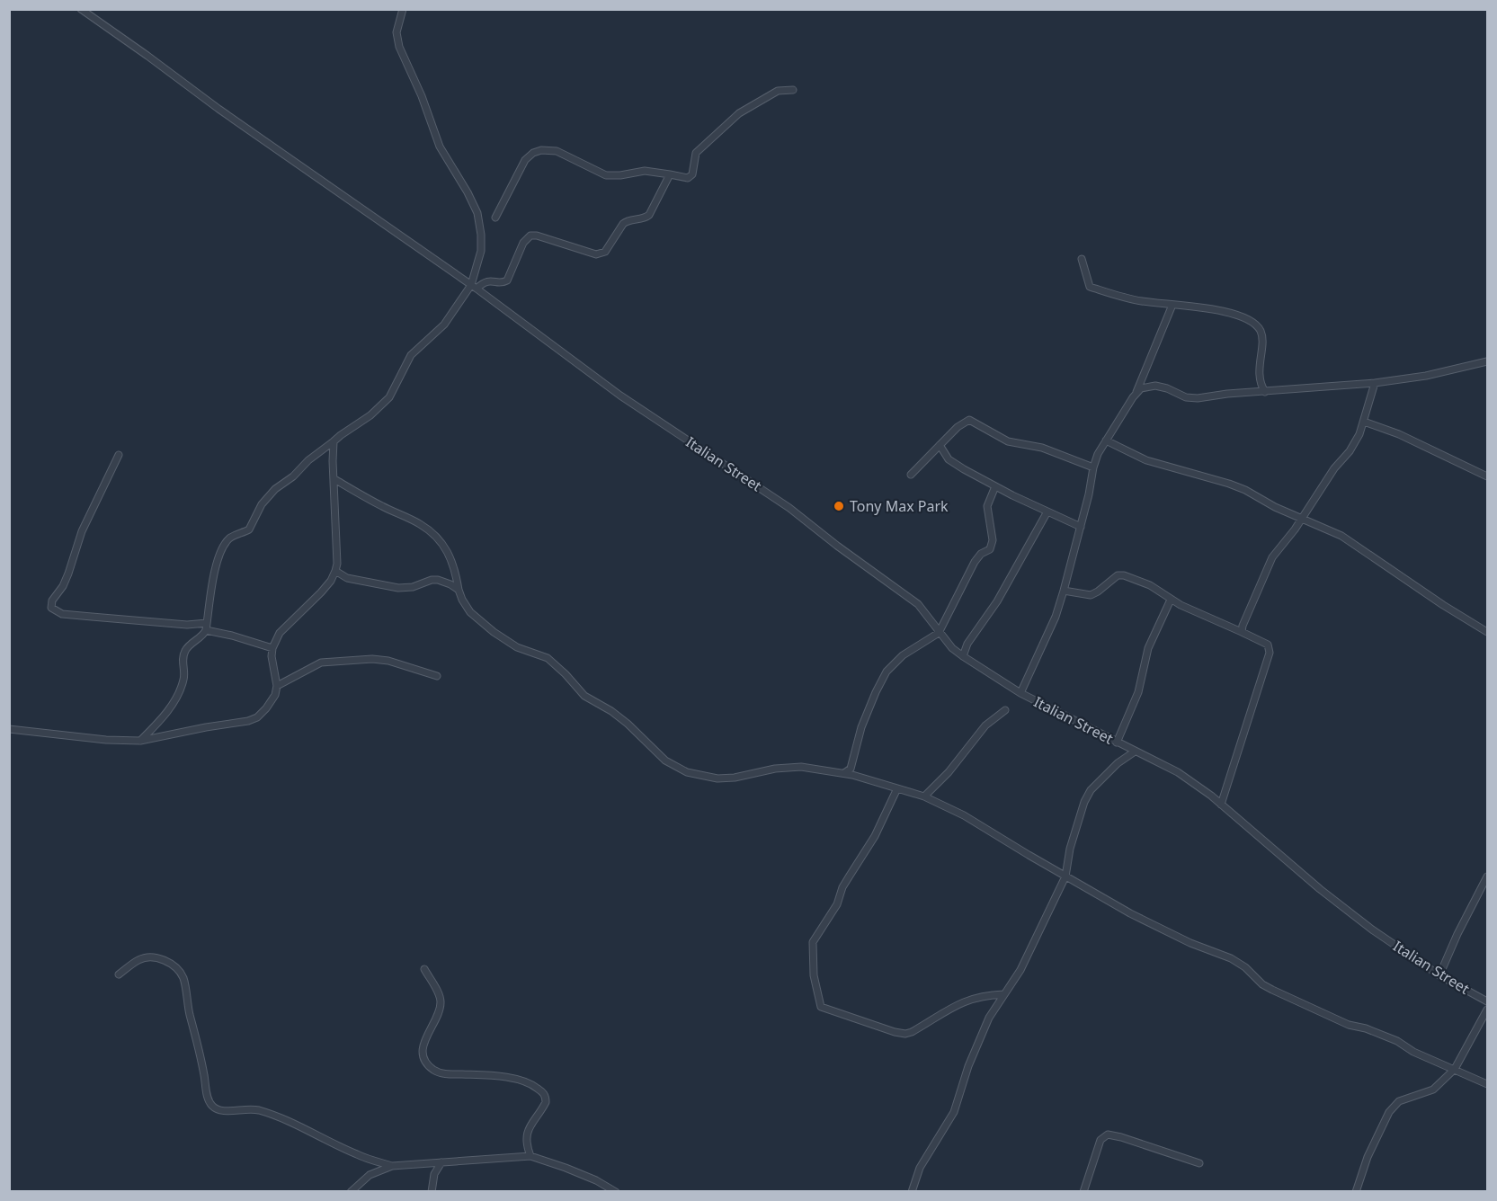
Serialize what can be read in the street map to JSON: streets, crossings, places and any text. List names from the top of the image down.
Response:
{
  "streets": {
    "street": ["Italian Street"]
  },
  "places": ["Tony Max Park"]
}
